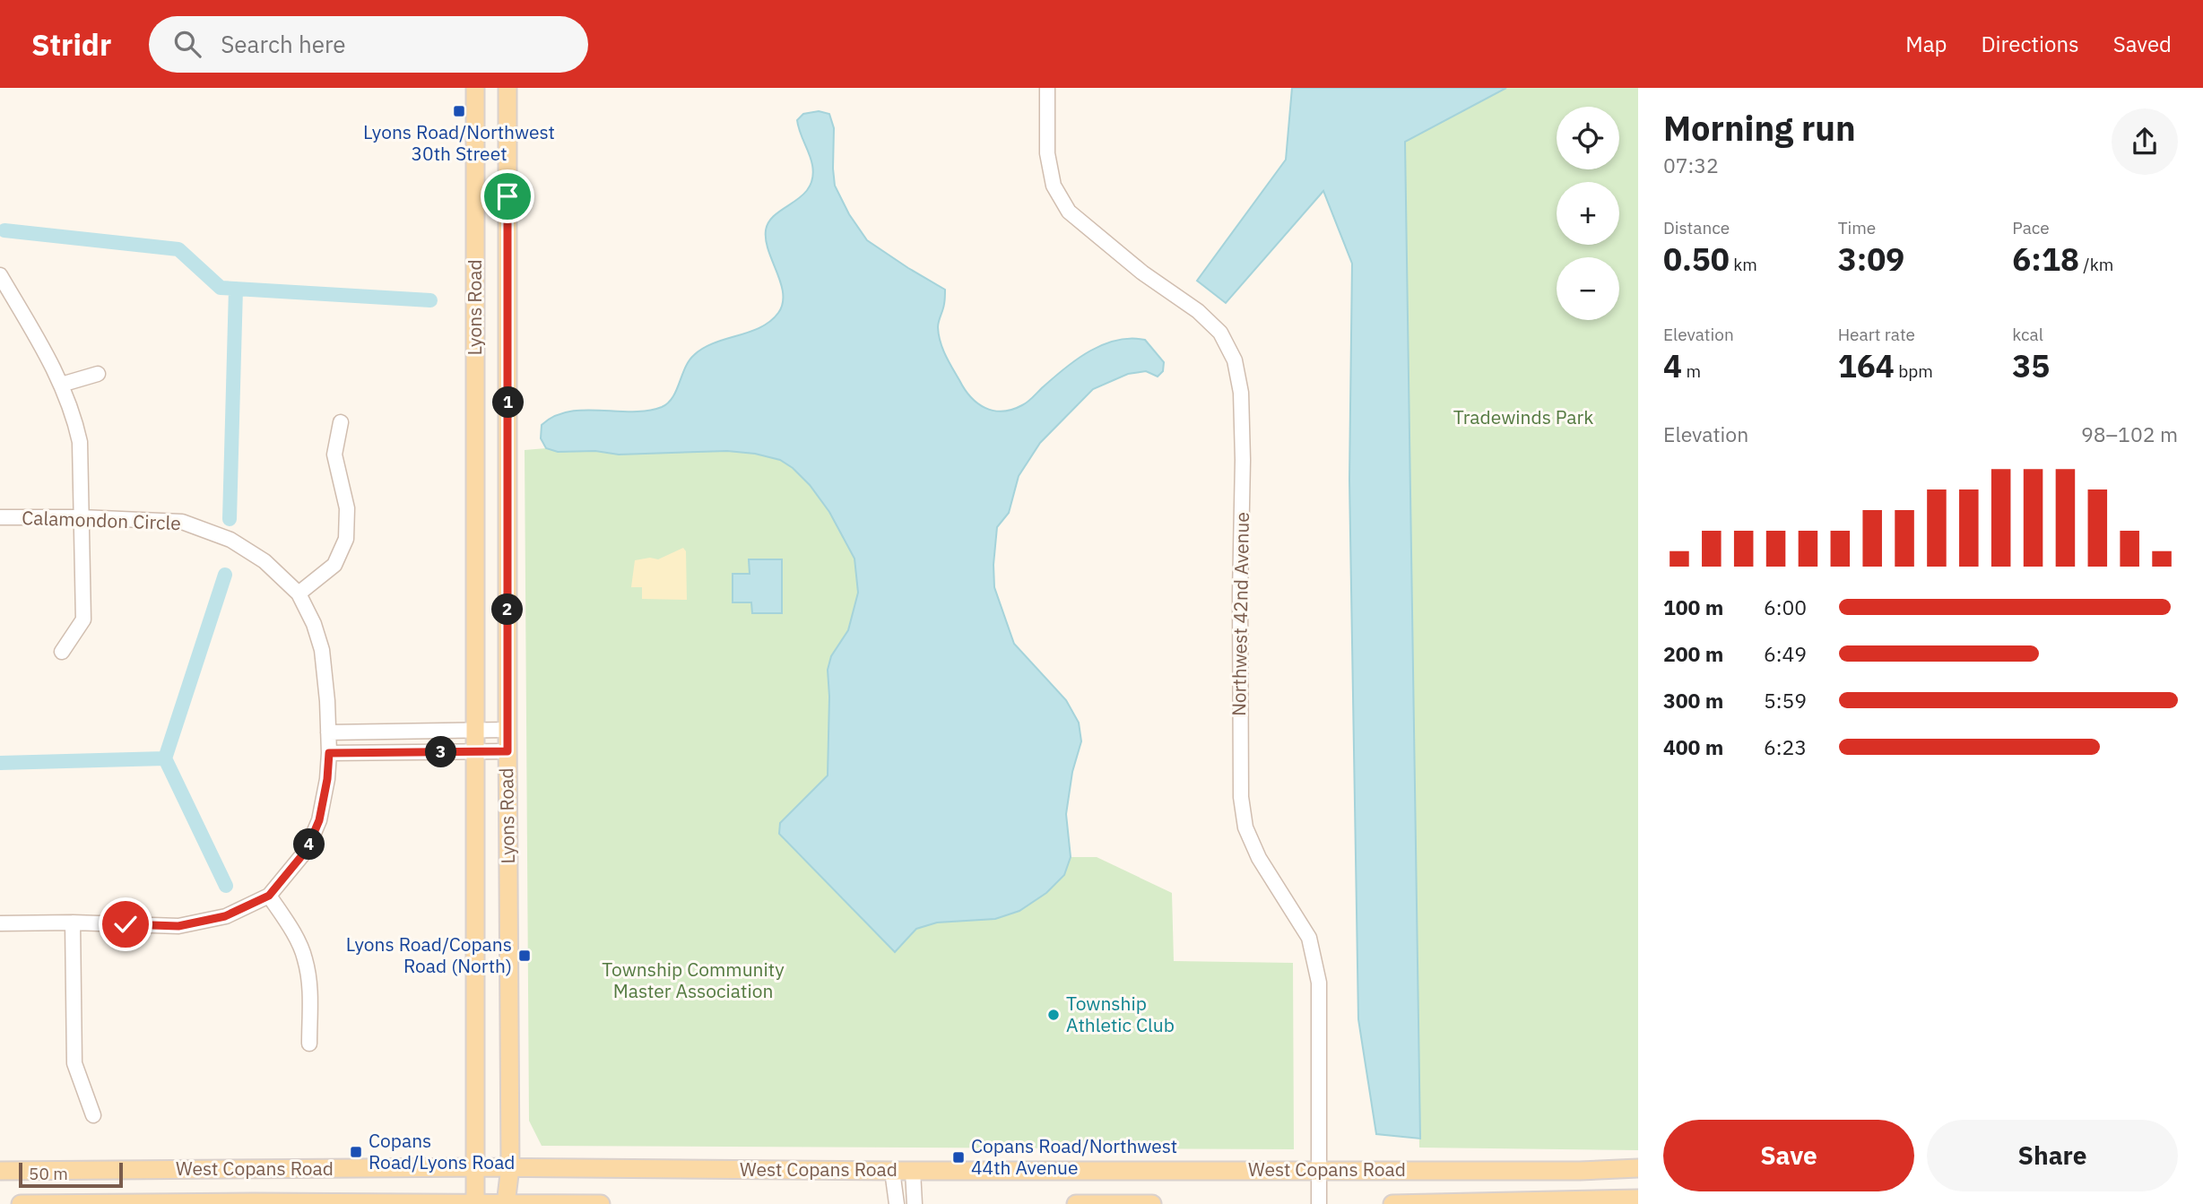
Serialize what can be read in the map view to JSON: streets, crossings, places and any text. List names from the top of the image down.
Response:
{
  "streets": {
    "main road": ["Lyons Road", "West Copans Road"],
    "street": ["Calamondon Circle", "Northwest 42nd Avenue"]
  },
  "crossings": [
    ["Lyons Road", "West Copans Road"],
    ["Northwest 42nd Avenue", "West Copans Road"]
  ],
  "parks": ["Tradewinds Park", "Township Community Master Association"],
  "places": {
    "transit": [
      "Lyons Road/Northwest 30th Street",
      "Lyons Road/Copans Road (North)",
      "Copans Road/Lyons Road",
      "Copans Road/Northwest 44th Avenue"
    ],
    "other": ["Township Athletic Club"]
  },
  "scale_bar": "50 m",
  "page": {
    "header": "Stridr",
    "search": "Search here",
    "nav": ["Map", "Directions", "Saved"],
    "heading": ["Morning run", "07:32"],
    "map_buttons": ["+", "−"],
    "stats": [
      ["Distance", "0.50 km"],
      ["Time", "3:09"],
      ["Pace", "6:18 /km"],
      ["Elevation", "4 m"],
      ["Heart rate", "164 bpm"],
      ["kcal", "35"]
    ],
    "pins": [
      "1",
      "2",
      "3",
      "4"
    ],
    "chart": ["Elevation", "98–102 m"],
    "list": [
      {
        "name": "100 m",
        "note": "6:00"
      },
      {
        "name": "200 m",
        "note": "6:49"
      },
      {
        "name": "300 m",
        "note": "5:59"
      },
      {
        "name": "400 m",
        "note": "6:23"
      }
    ],
    "buttons": ["Save", "Share"],
    "scale": "50 m"
  }
}
